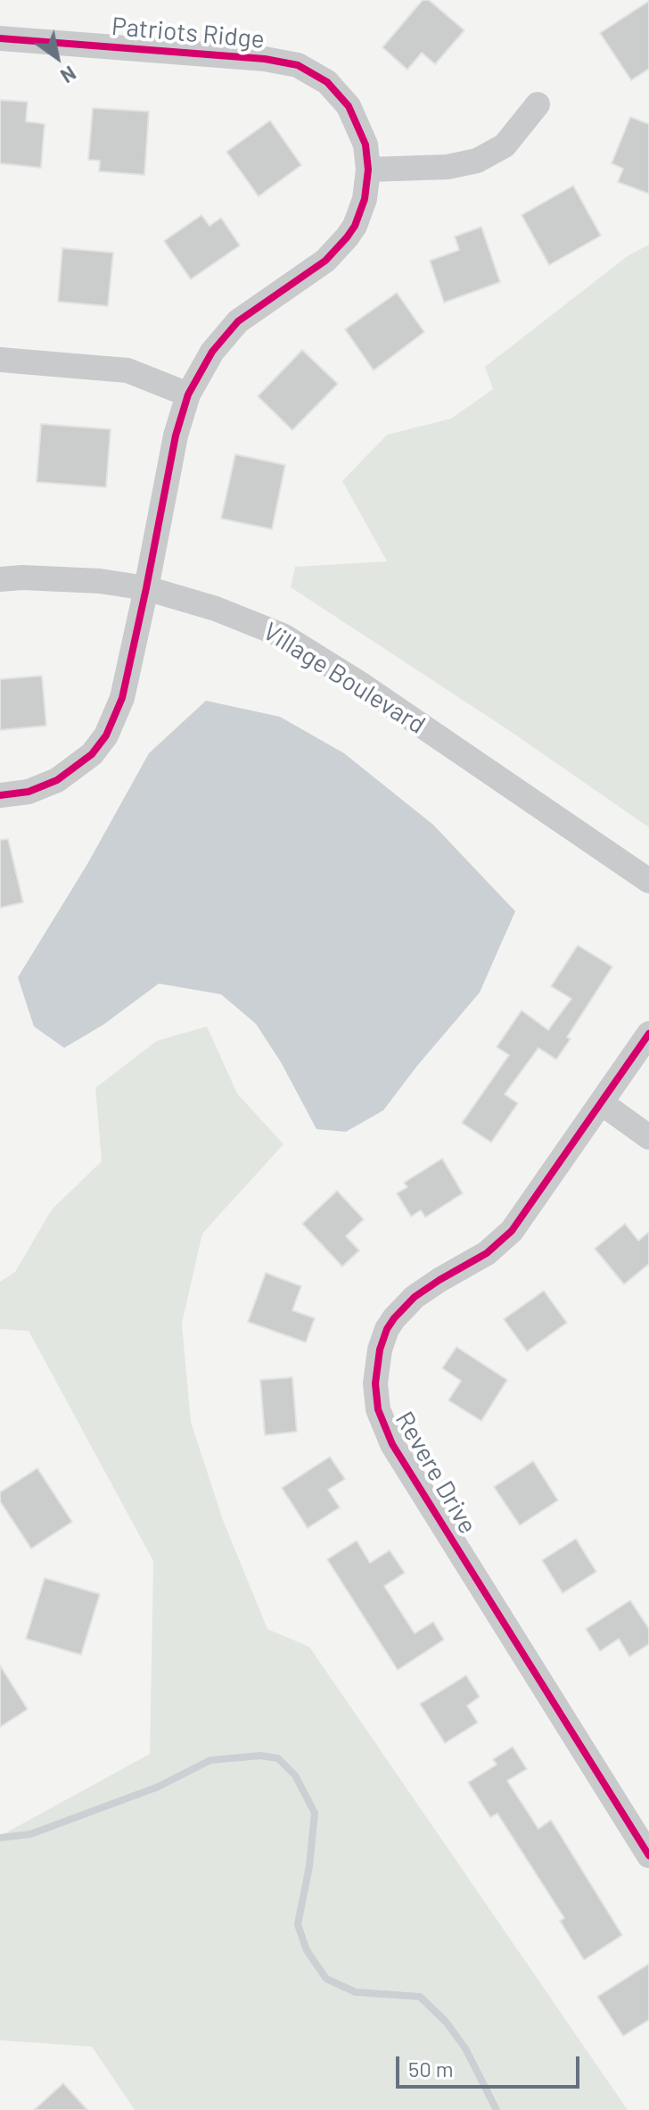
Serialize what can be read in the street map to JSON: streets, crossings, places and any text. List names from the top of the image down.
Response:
{
  "streets": {
    "street": ["Patriots Ridge", "Village Boulevard", "Revere Drive"]
  },
  "crossings": [
    ["Patriots Ridge", "Village Boulevard"]
  ],
  "scale_bar": "50 m",
  "north": "bottom right"
}
